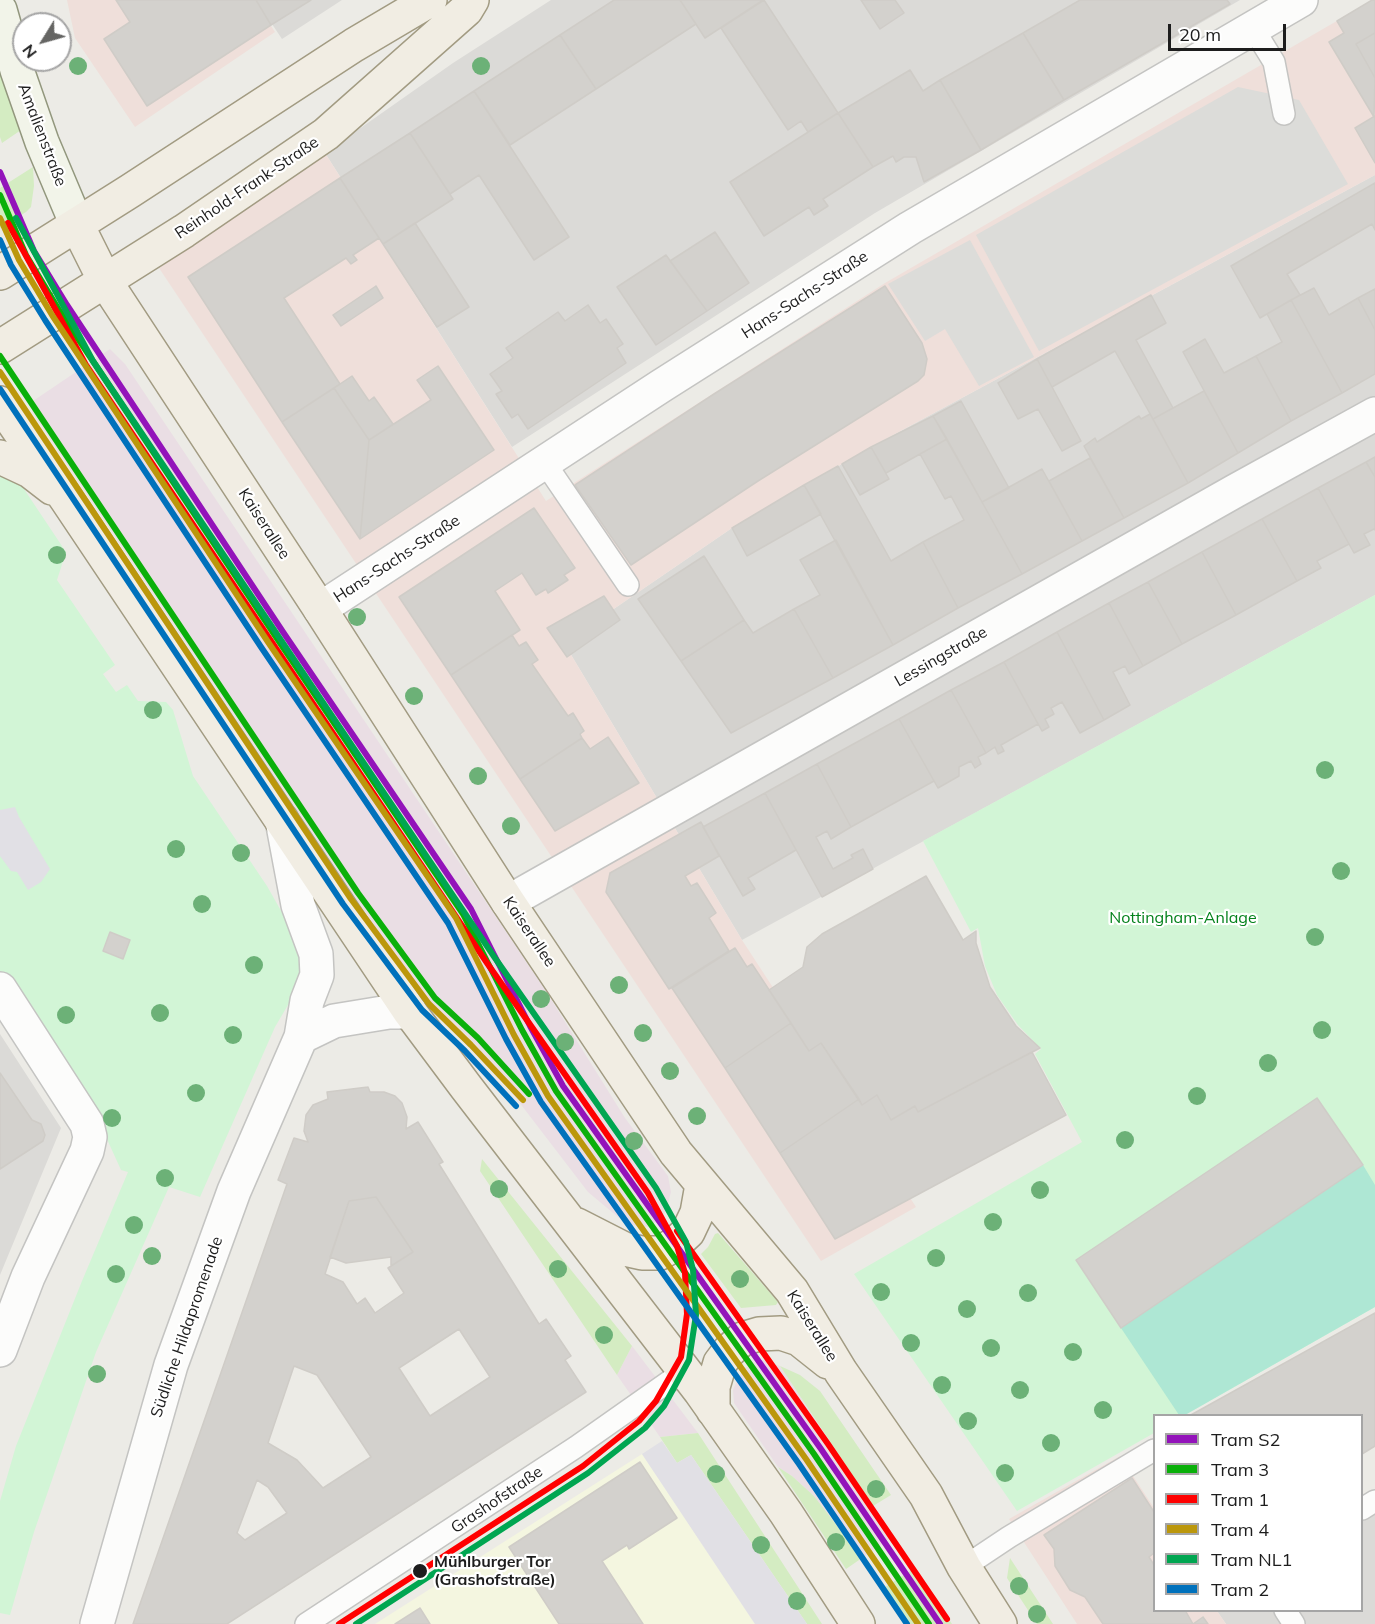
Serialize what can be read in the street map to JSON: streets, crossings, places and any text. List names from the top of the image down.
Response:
{
  "streets": {
    "main road": ["Amalienstraße", "Reinhold-Frank-Straße", "Kaiserallee"],
    "street": ["Hans-Sachs-Straße", "Lessingstraße", "Südliche Hildapromenade"],
    "lane": ["Grashofstraße"]
  },
  "crossings": [
    ["Amalienstraße", "Kaiserallee"],
    ["Reinhold-Frank-Straße", "Kaiserallee"],
    ["Hans-Sachs-Straße", "Kaiserallee"],
    ["Kaiserallee", "Lessingstraße"]
  ],
  "parks": ["Nottingham-Anlage"],
  "places": ["Mühlburger Tor (Grashofstraße)"],
  "lines": [
    "tram line S2",
    "tram line 3",
    "tram line 4",
    "tram line NL1",
    "tram line 1",
    "tram line 2"
  ],
  "legend": [
    "Tram S2",
    "Tram 3",
    "Tram 1",
    "Tram 4",
    "Tram NL1",
    "Tram 2"
  ],
  "scale_bar": "20 m",
  "north": "bottom left"
}
